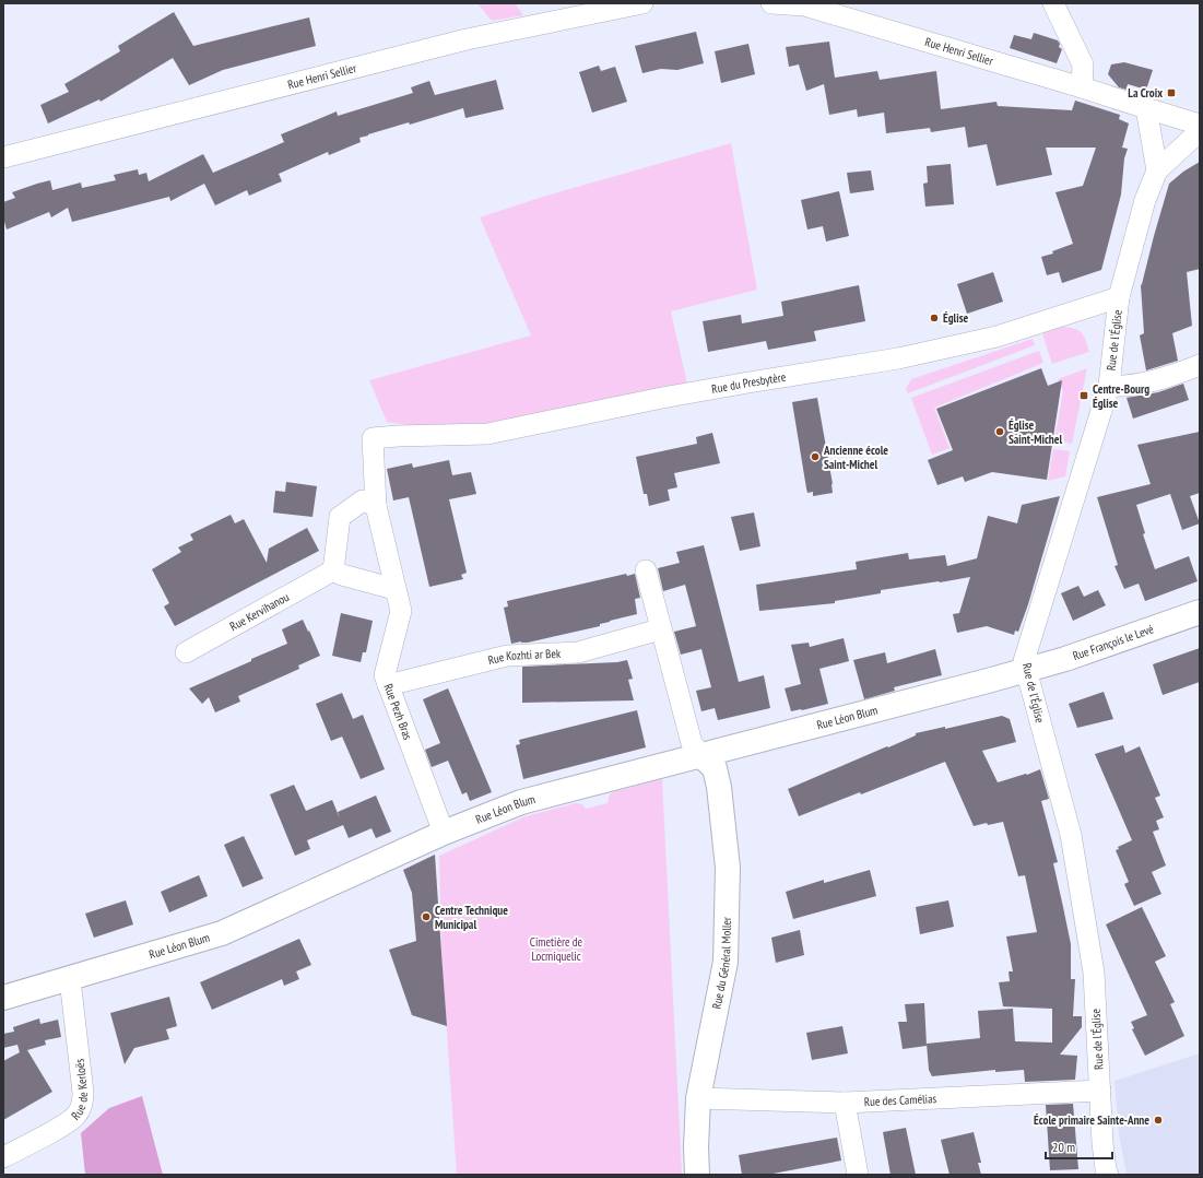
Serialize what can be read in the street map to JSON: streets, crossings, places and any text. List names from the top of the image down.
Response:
{
  "streets": {
    "street": [
      "Rue Henri Sellier",
      "Rue de l'Église",
      "Rue du Presbytère",
      "Rue Kervihanou",
      "Rue François le Levé",
      "Rue Kozhti ar Bek",
      "Rue Pezh Bras",
      "Rue Léon Blum",
      "Rue du Général Moller",
      "Rue de Kerloës",
      "Rue des Camélias"
    ]
  },
  "crossings": [
    ["Rue de l'Église", "Rue du Presbytère"],
    ["Rue de l'Église", "Rue François le Levé"],
    ["Rue de l'Église", "Rue Léon Blum"],
    ["Rue de l'Église", "Rue des Camélias"],
    ["Rue du Presbytère", "Rue Pezh Bras"],
    ["Rue François le Levé", "Rue Léon Blum"],
    ["Rue Kozhti ar Bek", "Rue Pezh Bras"],
    ["Rue Pezh Bras", "Rue Léon Blum"],
    ["Rue Léon Blum", "Rue du Général Moller"],
    ["Rue Léon Blum", "Rue de Kerloës"],
    ["Rue du Général Moller", "Rue des Camélias"]
  ],
  "parks": ["Cimetière de Locmiquelic"],
  "places": {
    "transit": ["La Croix", "Centre-Bourg Église"],
    "other": [
      "Église",
      "Église Saint-Michel",
      "Ancienne école Saint-Michel",
      "Centre Technique Municipal",
      "École primaire Sainte-Anne"
    ]
  },
  "scale_bar": "20 m"
}
